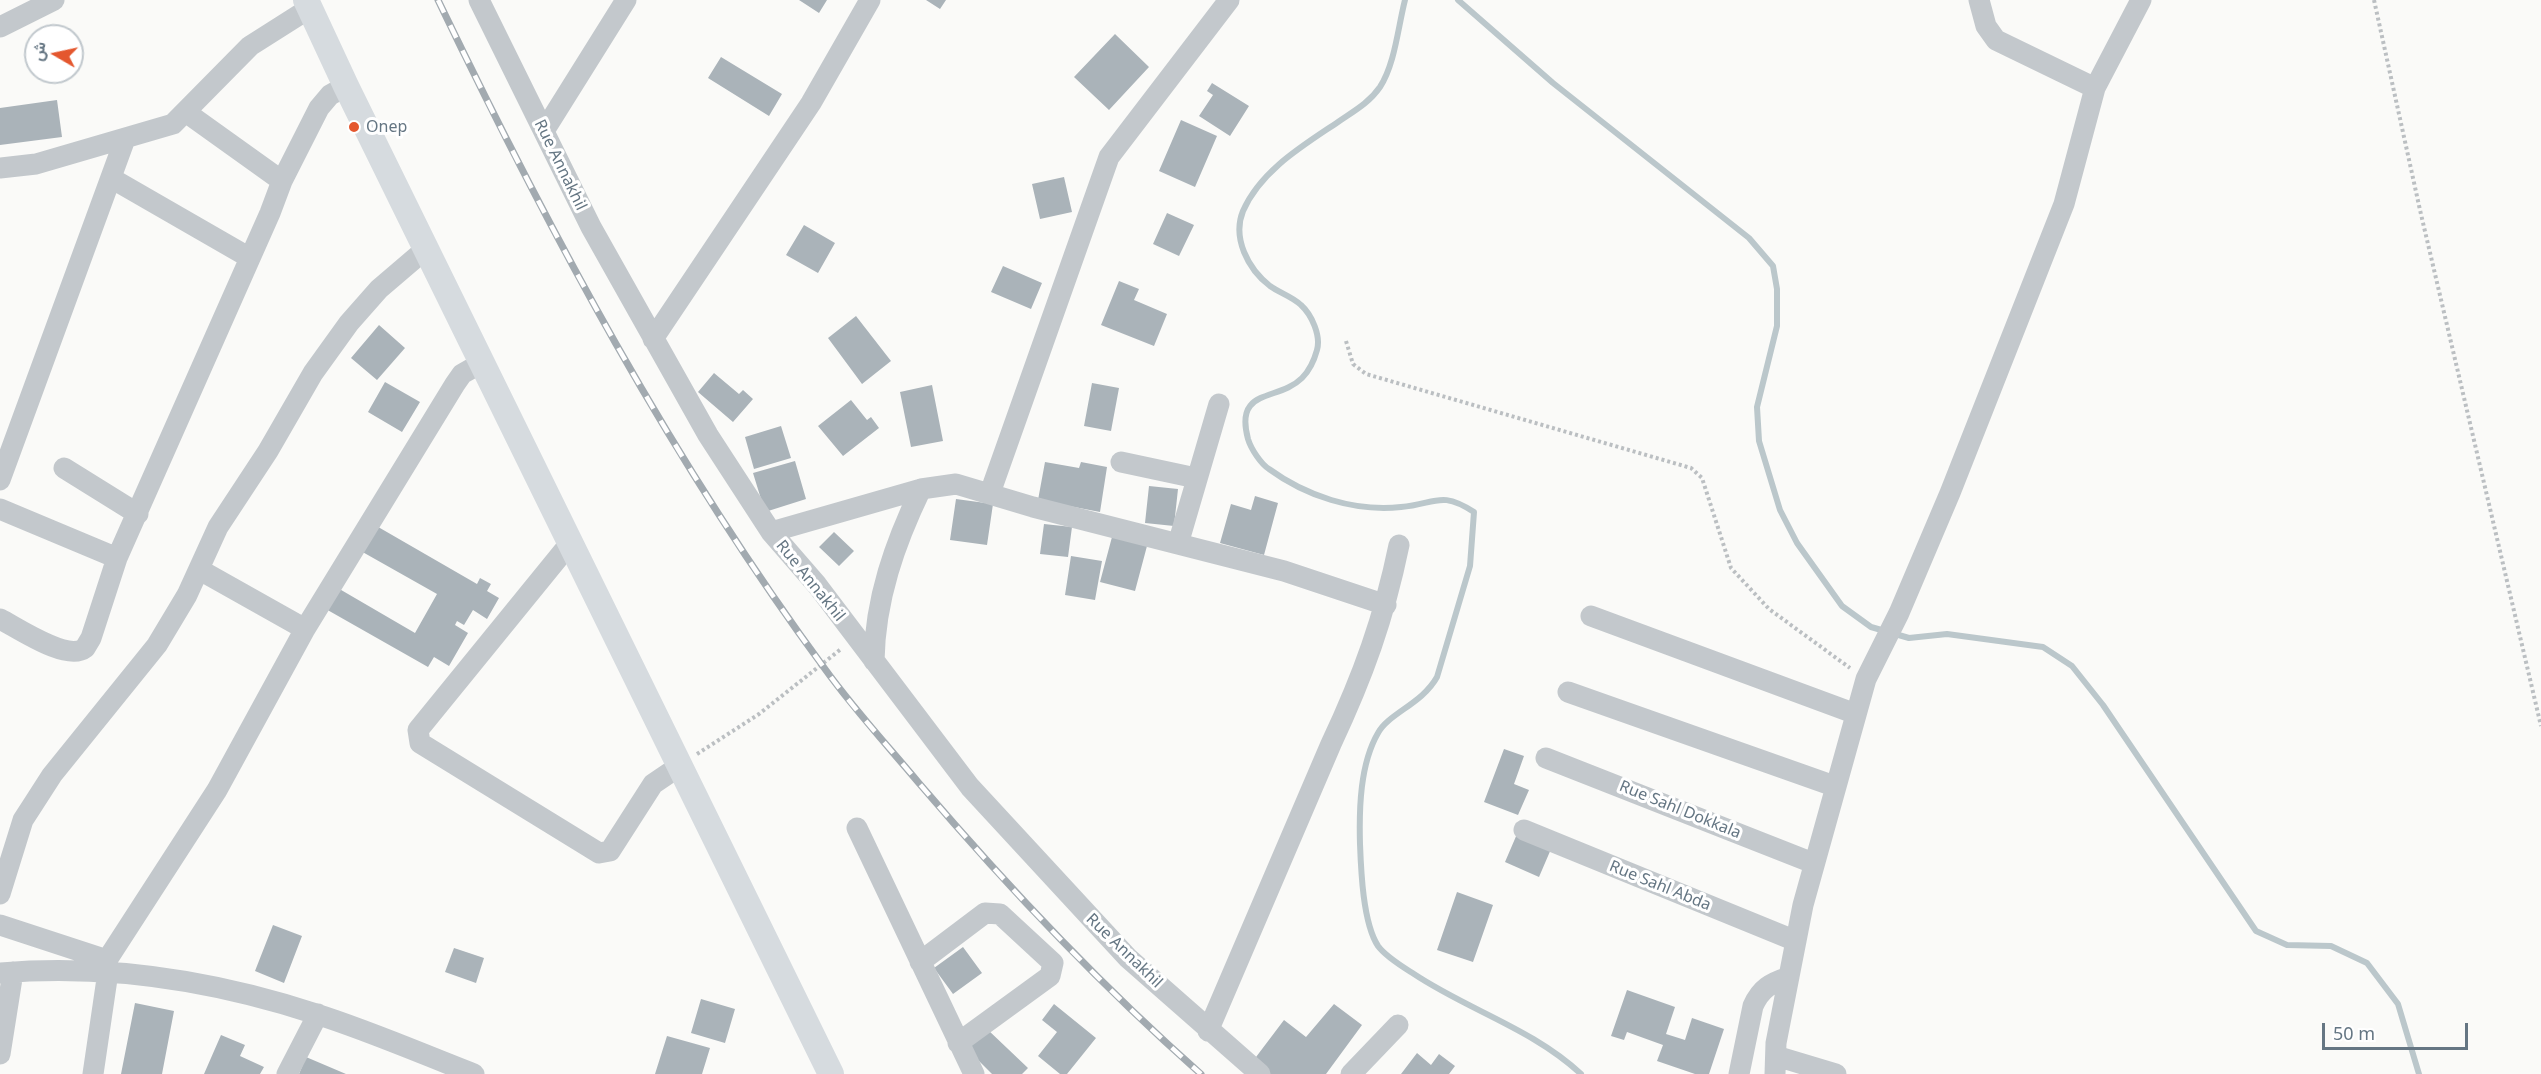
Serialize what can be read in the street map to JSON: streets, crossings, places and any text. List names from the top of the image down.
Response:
{
  "streets": {
    "street": ["Rue Annakhil", "Rue Sahl Dokkala", "Rue Sahl Abda"]
  },
  "places": ["Onep"],
  "scale_bar": "50 m",
  "north": "left"
}
